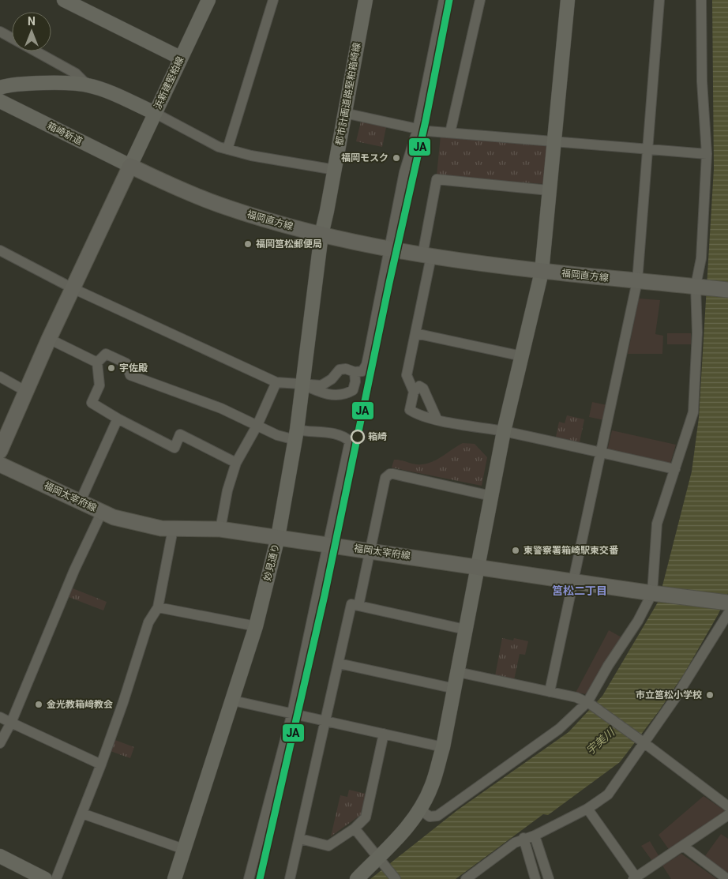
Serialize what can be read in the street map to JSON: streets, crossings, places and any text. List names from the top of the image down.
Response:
{
  "streets": {
    "main road": ["福岡直方線", "福岡太宰府線"],
    "street": [
      "浜新建堅粕線",
      "都市計画道路堅粕箱崎線",
      "箱崎新道",
      "妙見通り"
    ]
  },
  "crossings": [
    ["浜新建堅粕線", "箱崎新道"],
    ["浜新建堅粕線", "福岡直方線"],
    ["都市計画道路堅粕箱崎線", "福岡直方線"],
    ["都市計画道路堅粕箱崎線", "妙見通り"],
    ["箱崎新道", "福岡直方線"],
    ["福岡直方線", "妙見通り"],
    ["福岡太宰府線", "妙見通り"]
  ],
  "districts": ["筥松二丁目"],
  "water": ["宇美川"],
  "places": [
    "福岡モスク",
    "福岡筥松郵便局",
    "宇佐殿",
    "箱崎",
    "東警察署箱崎駅東交番",
    "市立筥松小学校",
    "金光教箱﨑教会"
  ],
  "lines": ["transit line JA"],
  "north": "top"
}
